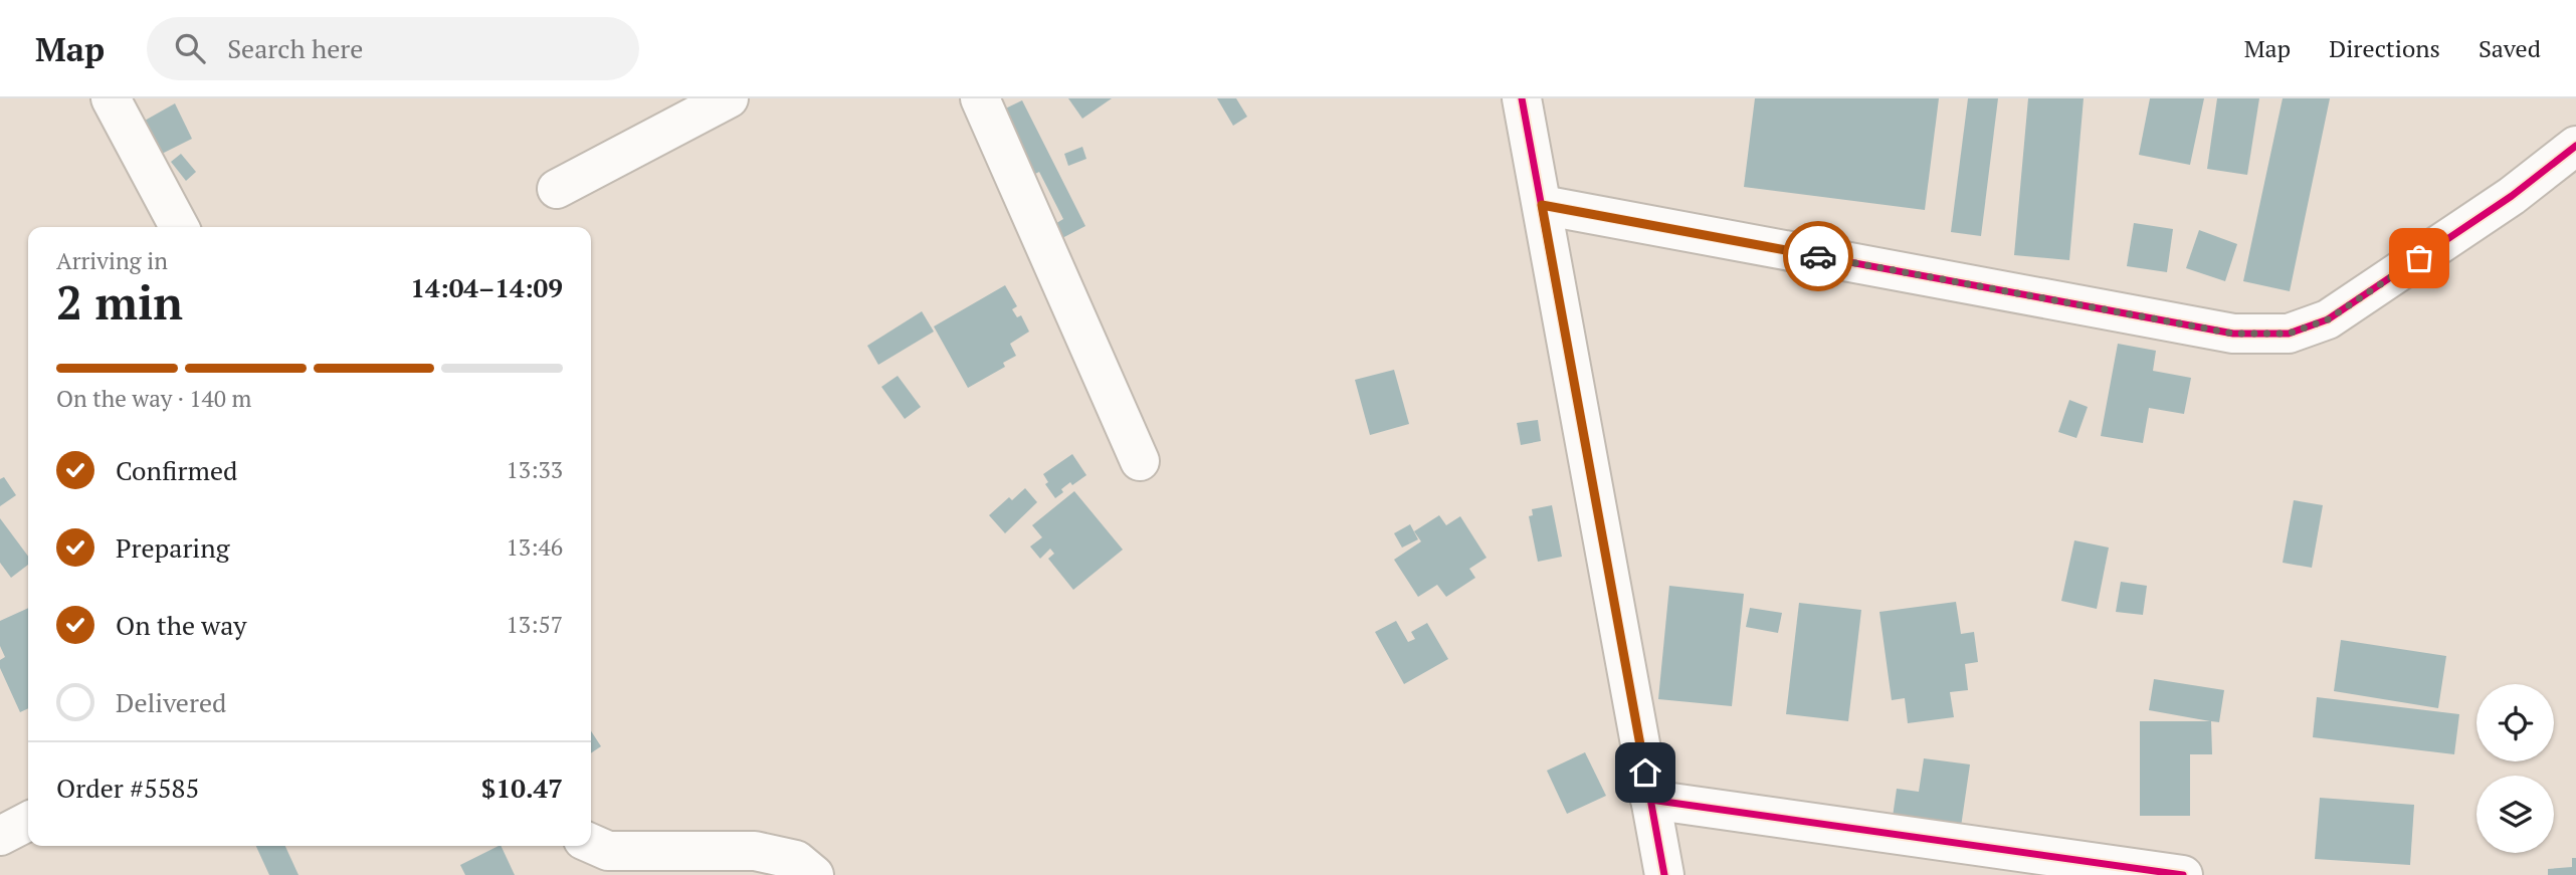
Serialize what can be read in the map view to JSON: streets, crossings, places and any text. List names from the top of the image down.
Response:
{
  "page": {
    "header": "Map",
    "search": "Search here",
    "nav": ["Map", "Directions", "Saved"],
    "heading": ["2 min", "Arriving in", "14:04–14:09"],
    "panel": ["Order #5585", "$10.47"],
    "bar": "On the way · 140 m",
    "list": [
      ["Confirmed", "13:33"],
      ["Preparing", "13:46"],
      ["On the way", "13:57"],
      "Delivered"
    ]
  }
}
